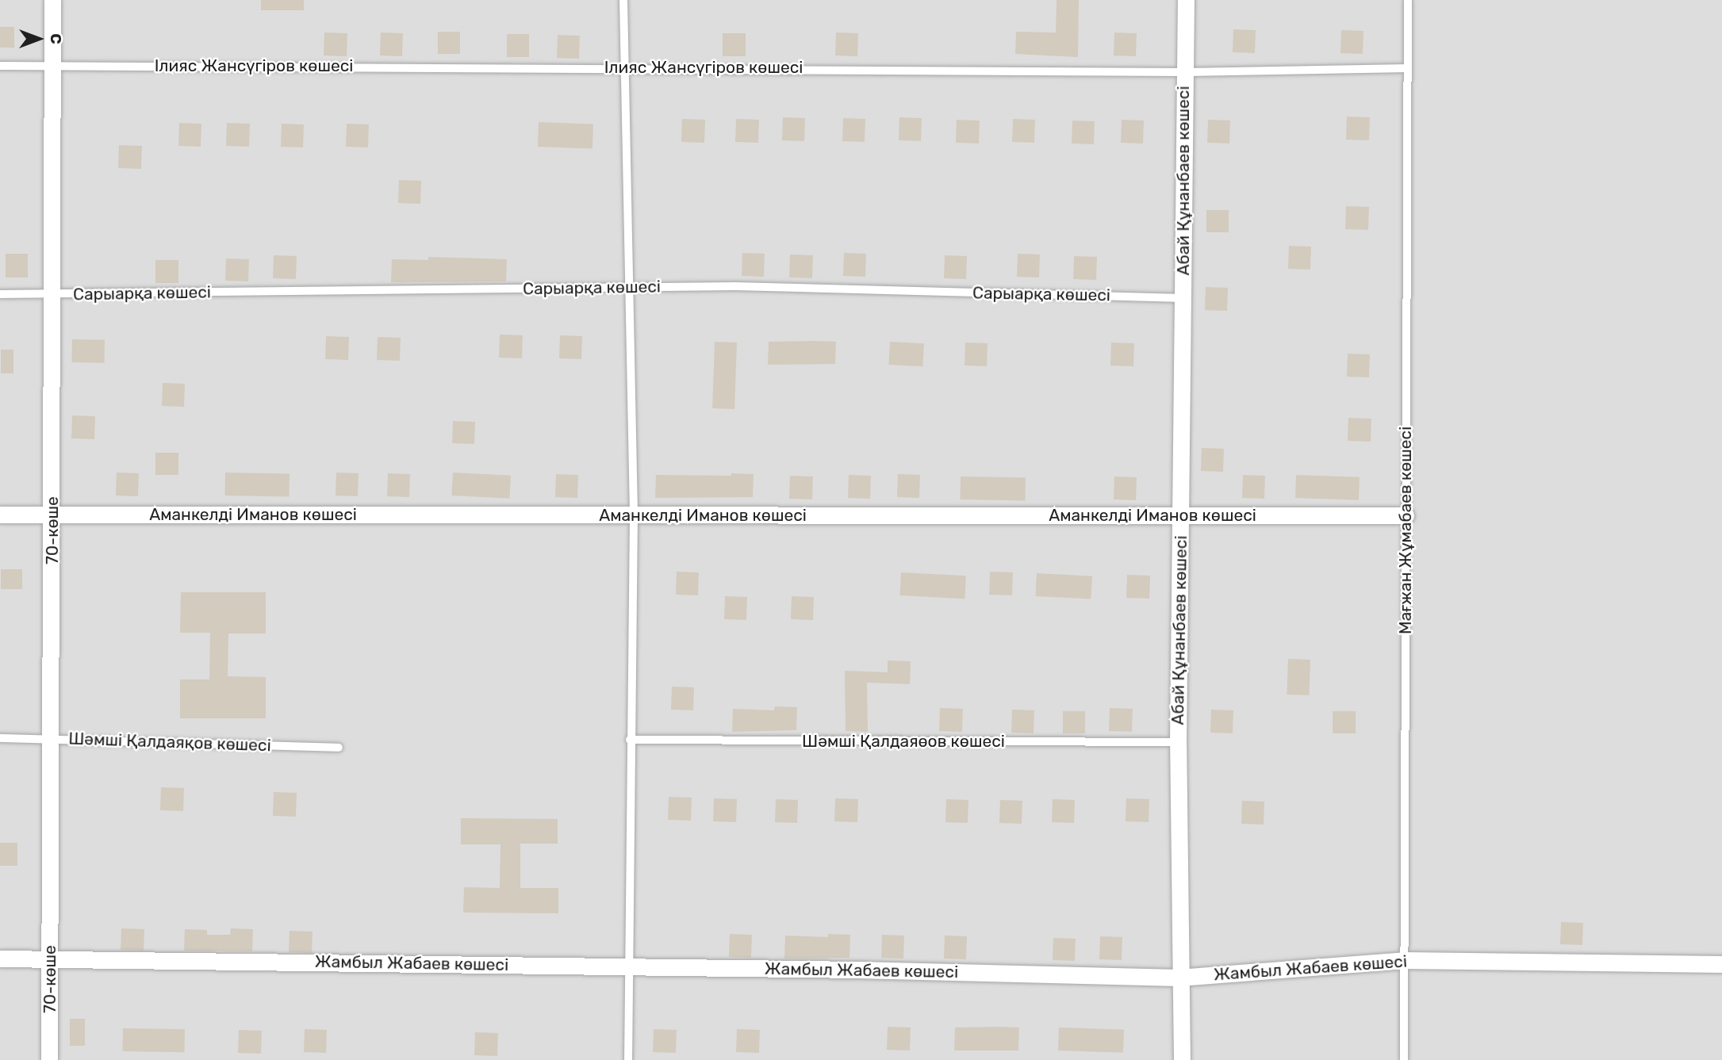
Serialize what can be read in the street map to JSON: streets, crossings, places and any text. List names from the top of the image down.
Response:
{
  "streets": {
    "street": [
      "Абай Құнанбаев көшесі",
      "Аманкелді Иманов көшесі",
      "70-көше",
      "Жамбыл Жабаев көшесі"
    ],
    "lane": [
      "Ілияс Жансүгіров көшесі",
      "Сарыарқа көшесі",
      "Мағжан Жұмабаев көшесі",
      "Шәмші Қалдаяөов көшесі",
      "Шәмші Қалдаяқов көшесі"
    ]
  },
  "crossings": [
    ["Ілияс Жансүгіров көшесі", "Абай Құнанбаев көшесі"],
    ["Ілияс Жансүгіров көшесі", "70-көше"],
    ["Ілияс Жансүгіров көшесі", "Мағжан Жұмабаев көшесі"],
    ["Абай Құнанбаев көшесі", "Сарыарқа көшесі"],
    ["Абай Құнанбаев көшесі", "Аманкелді Иманов көшесі"],
    ["Абай Құнанбаев көшесі", "Шәмші Қалдаяөов көшесі"],
    ["Абай Құнанбаев көшесі", "Жамбыл Жабаев көшесі"],
    ["Сарыарқа көшесі", "70-көше"],
    ["Аманкелді Иманов көшесі", "70-көше"],
    ["Аманкелді Иманов көшесі", "Мағжан Жұмабаев көшесі"],
    ["70-көше", "Шәмші Қалдаяқов көшесі"],
    ["70-көше", "Жамбыл Жабаев көшесі"],
    ["Мағжан Жұмабаев көшесі", "Жамбыл Жабаев көшесі"]
  ],
  "north": "right"
}
